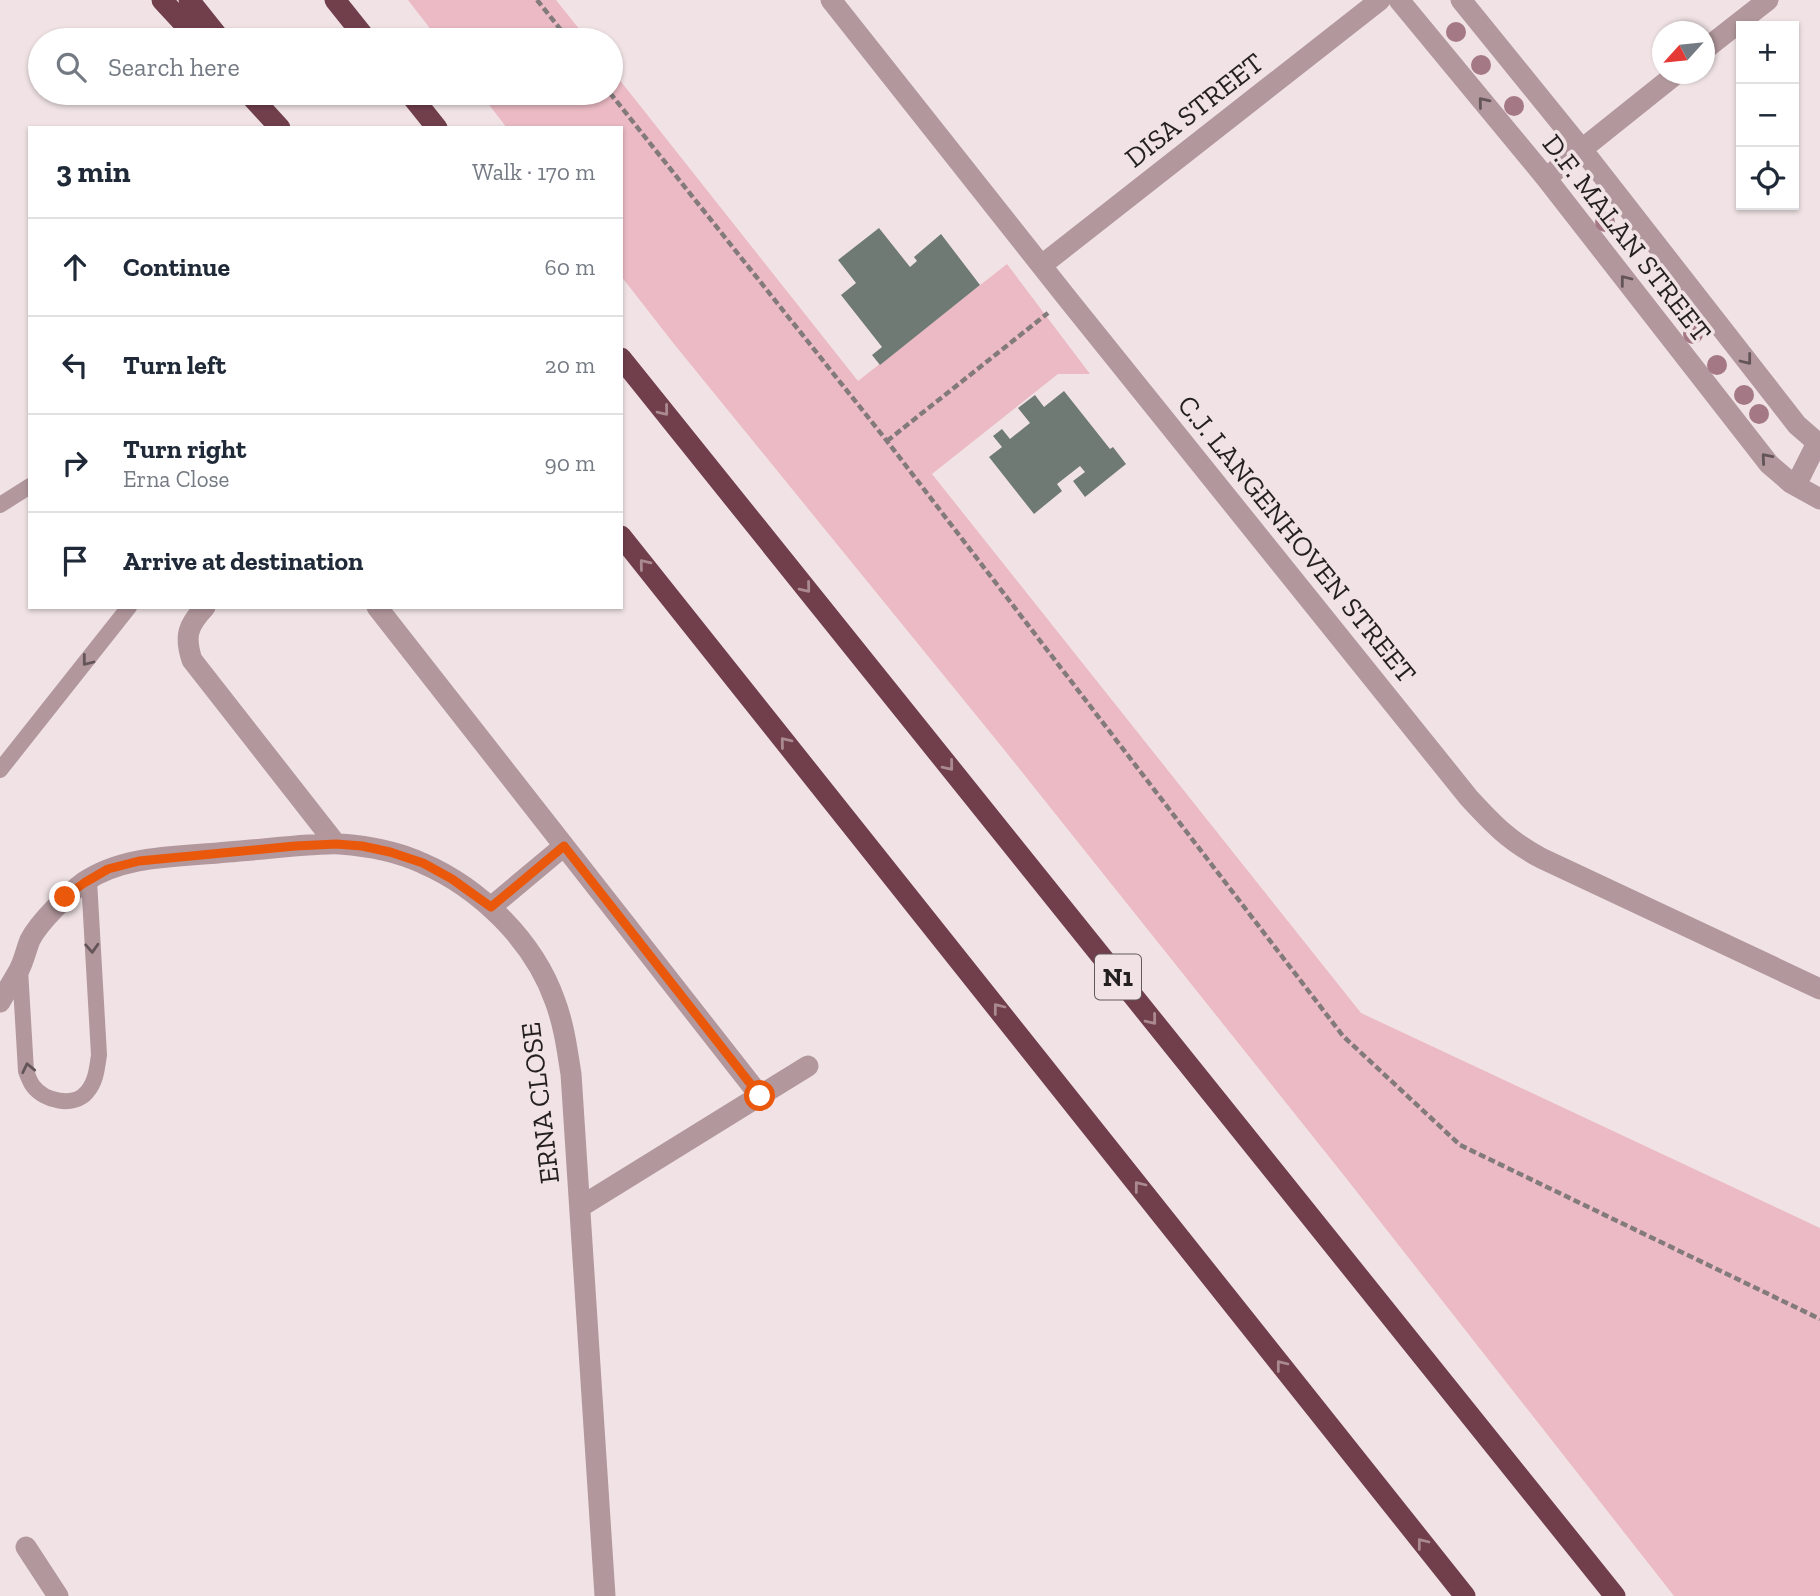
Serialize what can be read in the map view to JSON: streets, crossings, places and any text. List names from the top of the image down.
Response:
{
  "streets": {
    "highway": ["N1"],
    "street": [
      "DISA STREET",
      "D.F. MALAN STREET",
      "C.J. LANGENHOVEN STREET",
      "ERNA CLOSE"
    ]
  },
  "crossings": [
    ["DISA STREET", "C.J. LANGENHOVEN STREET"]
  ],
  "north": "bottom left",
  "page": {
    "map_buttons": ["+", "−"],
    "search": "Search here",
    "heading": ["3 min", "Walk · 170 m"],
    "list": [
      ["Continue", "60 m"],
      ["Turn left", "20 m"],
      ["Turn right", "Erna Close", "90 m"],
      "Arrive at destination"
    ]
  }
}
